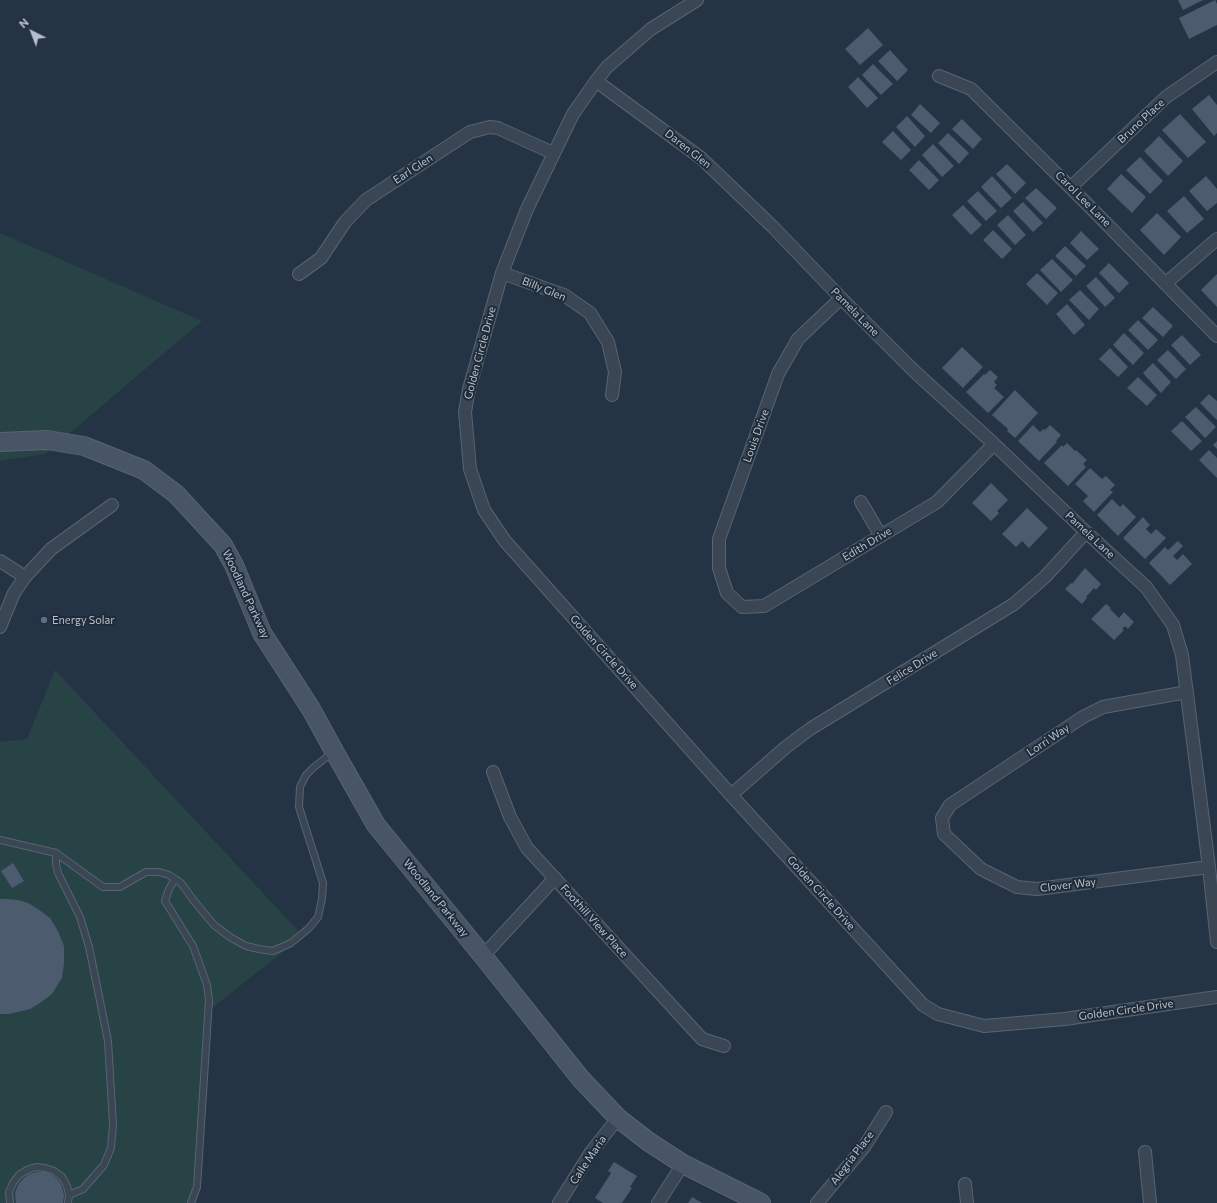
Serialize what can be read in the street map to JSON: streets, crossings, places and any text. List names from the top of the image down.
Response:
{
  "streets": {
    "street": [
      "Bruno Place",
      "Daren Glen",
      "Earl Glen",
      "Carol Lee Lane",
      "Billy Glen",
      "Pamela Lane",
      "Golden Circle Drive",
      "Louis Drive",
      "Edith Drive",
      "Woodland Parkway",
      "Felice Drive",
      "Lorri Way",
      "Clover Way",
      "Foothill View Place",
      "Alegria Place",
      "Calle Maria"
    ]
  },
  "crossings": [
    ["Bruno Place", "Carol Lee Lane"],
    ["Daren Glen", "Pamela Lane"],
    ["Daren Glen", "Golden Circle Drive"],
    ["Earl Glen", "Golden Circle Drive"],
    ["Billy Glen", "Golden Circle Drive"],
    ["Pamela Lane", "Louis Drive"],
    ["Pamela Lane", "Edith Drive"],
    ["Pamela Lane", "Felice Drive"],
    ["Pamela Lane", "Lorri Way"],
    ["Pamela Lane", "Clover Way"],
    ["Golden Circle Drive", "Felice Drive"],
    ["Louis Drive", "Edith Drive"],
    ["Woodland Parkway", "Calle Maria"],
    ["Lorri Way", "Clover Way"]
  ],
  "places": ["Energy Solar"],
  "north": "top left"
}
